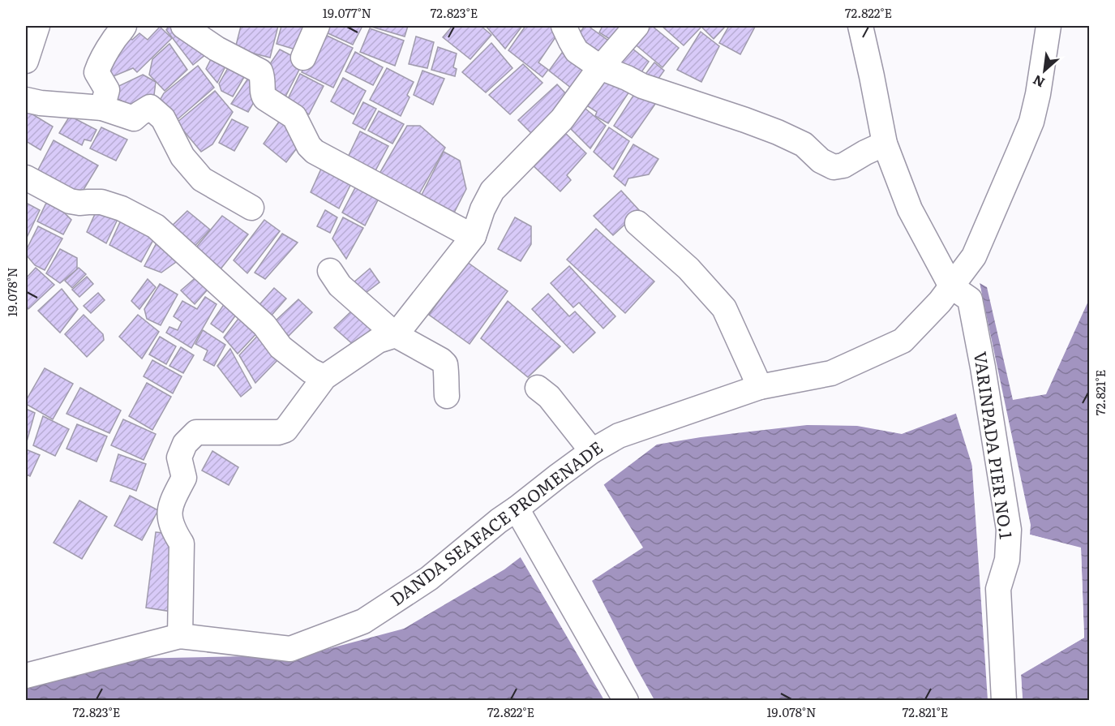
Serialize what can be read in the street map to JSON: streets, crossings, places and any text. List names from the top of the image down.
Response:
{
  "streets": {
    "street": ["VARINPADA PIER NO.1", "DANDA SEAFACE PROMENADE"]
  },
  "crossings": [
    ["VARINPADA PIER NO.1", "DANDA SEAFACE PROMENADE"]
  ],
  "north": "bottom left",
  "coordinates": [
    "19.077°N",
    "72.823°E",
    "72.822°E",
    "19.078°N",
    "72.821°E"
  ]
}
